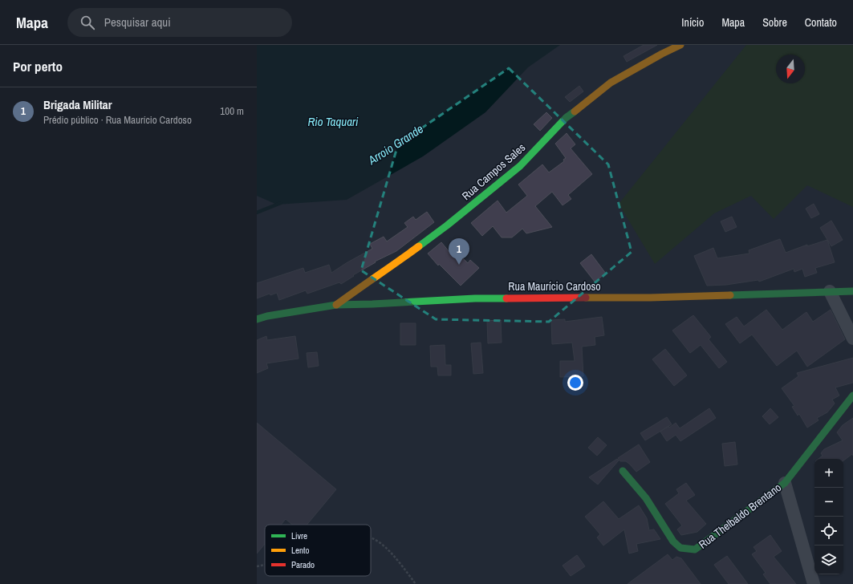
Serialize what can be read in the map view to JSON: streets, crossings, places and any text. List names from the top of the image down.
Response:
{
  "streets": {
    "street": ["Rua Campos Sales", "Rua Maurício Cardoso", "Rua Thelbaldo Brentano"]
  },
  "crossings": [
    ["Rua Campos Sales", "Rua Maurício Cardoso"]
  ],
  "water": ["Rio Taquari", "Arroio Grande"],
  "legend": ["Livre", "Lento", "Parado"],
  "north": "bottom",
  "page": {
    "header": "Mapa",
    "search": "Pesquisar aqui",
    "nav": [
      "Início",
      "Mapa",
      "Sobre",
      "Contato"
    ],
    "heading": "Por perto",
    "list": [
      {
        "mark": "1",
        "name": "Brigada Militar",
        "note": "Prédio público · Rua Maurício Cardoso",
        "value": "100 m"
      }
    ],
    "pins": "1",
    "map_buttons": ["+", "−"]
  }
}
